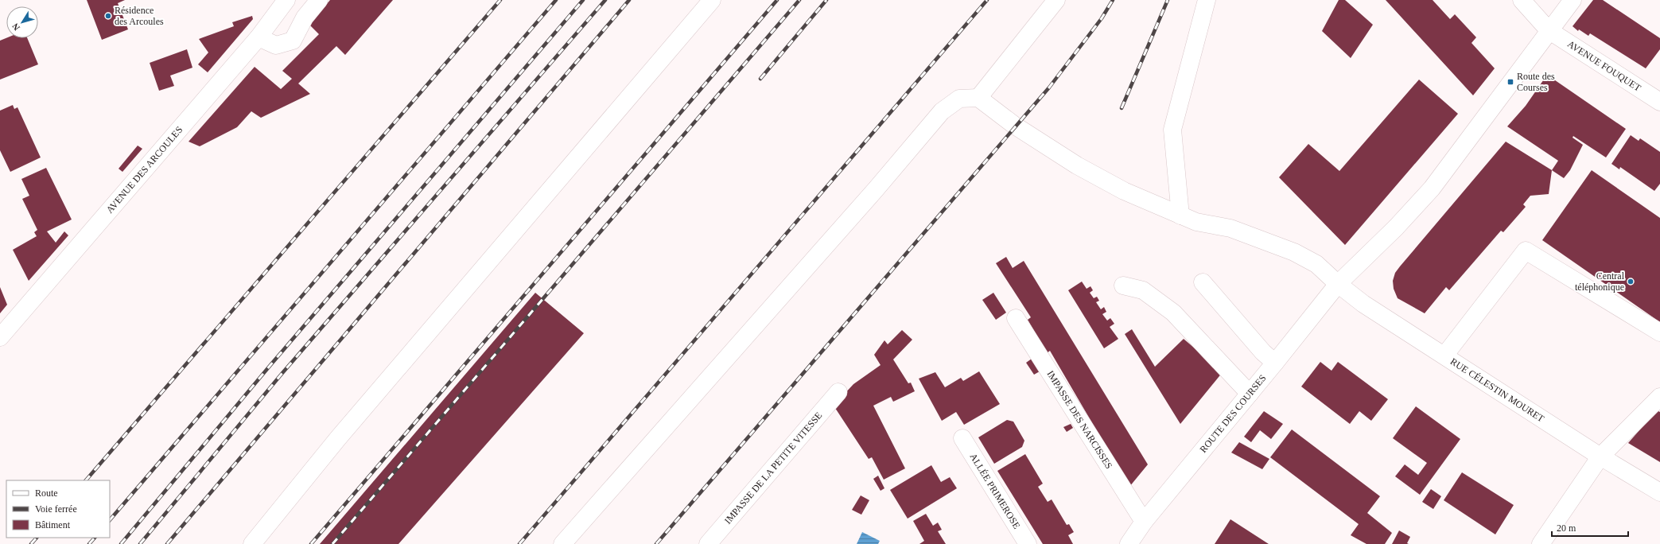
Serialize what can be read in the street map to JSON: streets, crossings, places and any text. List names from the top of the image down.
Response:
{
  "streets": {
    "street": [
      "AVENUE FOUQUET",
      "AVENUE DES ARCOULES",
      "RUE CÉLESTIN MOURET",
      "ROUTE DES COURSES",
      "IMPASSE DES NARCISSES",
      "IMPASSE DE LA PETITE VITESSE",
      "ALLÉE PRIMEROSE"
    ]
  },
  "crossings": [
    ["AVENUE FOUQUET", "ROUTE DES COURSES"],
    ["RUE CÉLESTIN MOURET", "ROUTE DES COURSES"],
    ["ROUTE DES COURSES", "IMPASSE DES NARCISSES"]
  ],
  "places": {
    "other": ["Résidence des Arcoules", "Central téléphonique"],
    "transit": ["Route des Courses"]
  },
  "legend": ["Route", "Voie ferrée", "Bâtiment"],
  "scale_bar": "20 m",
  "north": "bottom left"
}
